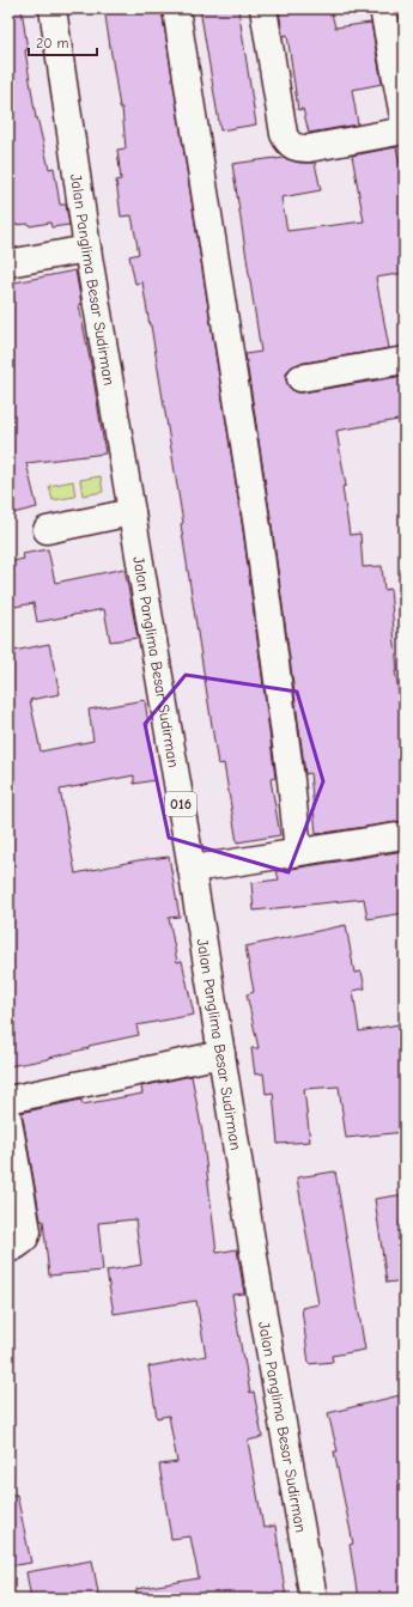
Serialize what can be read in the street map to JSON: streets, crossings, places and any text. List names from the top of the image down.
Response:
{
  "streets": {
    "street": ["Jalan Panglima Besar Sudirman", "016"]
  },
  "scale_bar": "20 m"
}
